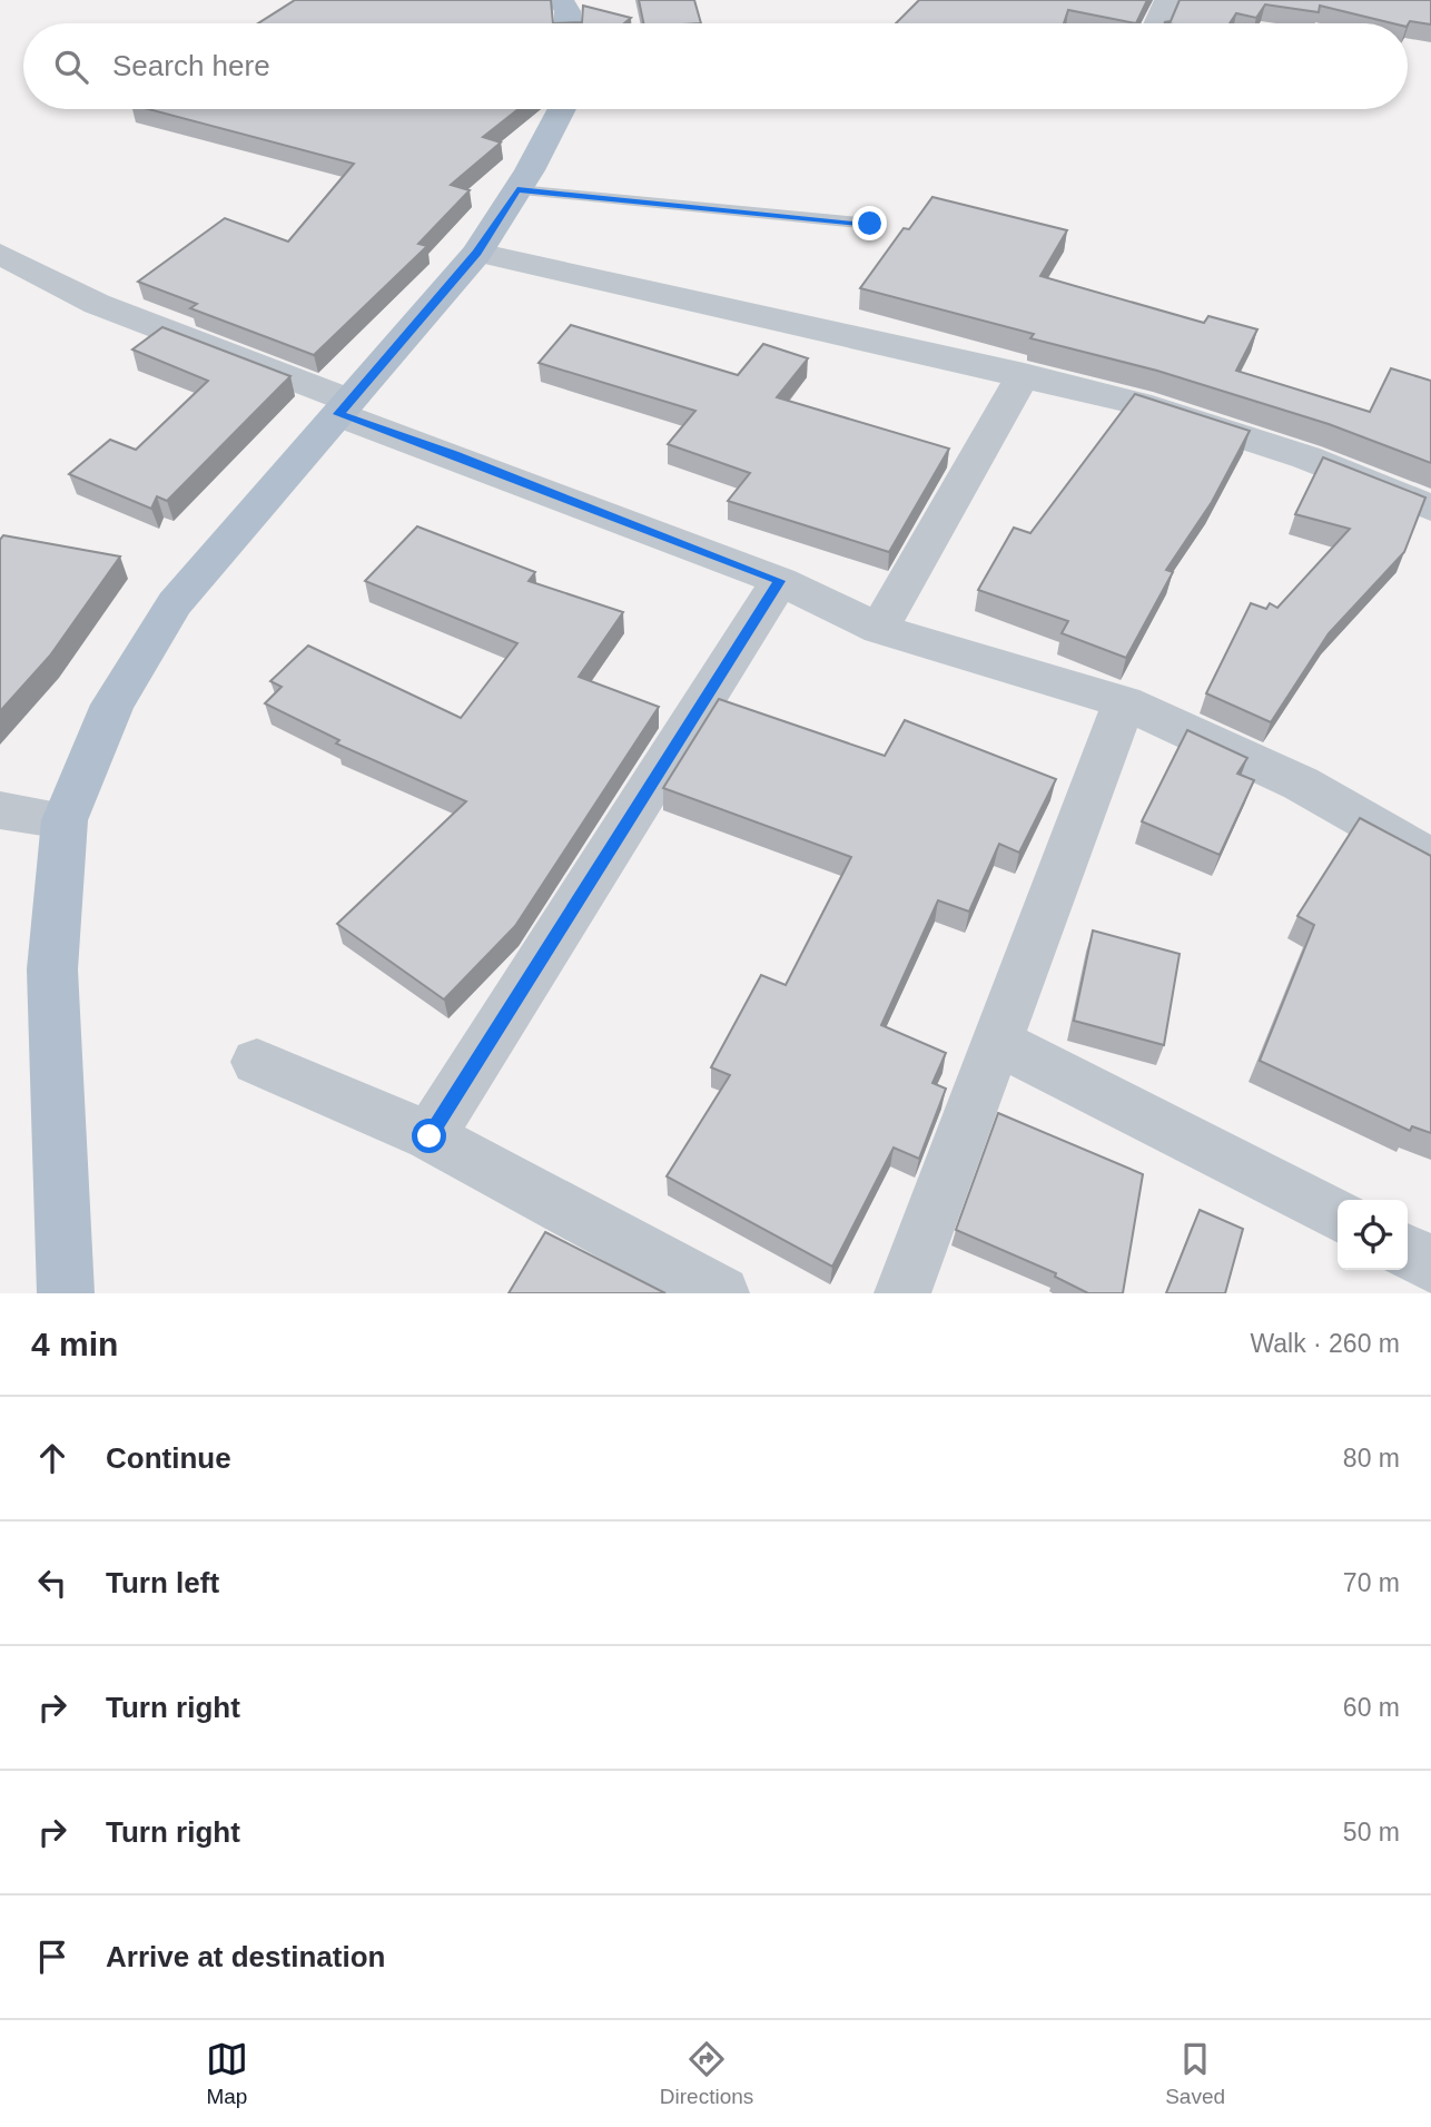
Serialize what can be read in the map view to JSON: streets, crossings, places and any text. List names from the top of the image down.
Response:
{
  "page": {
    "search": "Search here",
    "heading": ["4 min", "Walk · 260 m"],
    "list": [
      ["Continue", "80 m"],
      ["Turn left", "70 m"],
      ["Turn right", "60 m"],
      ["Turn right", "50 m"],
      "Arrive at destination"
    ],
    "nav": ["Map", "Directions", "Saved"]
  }
}
